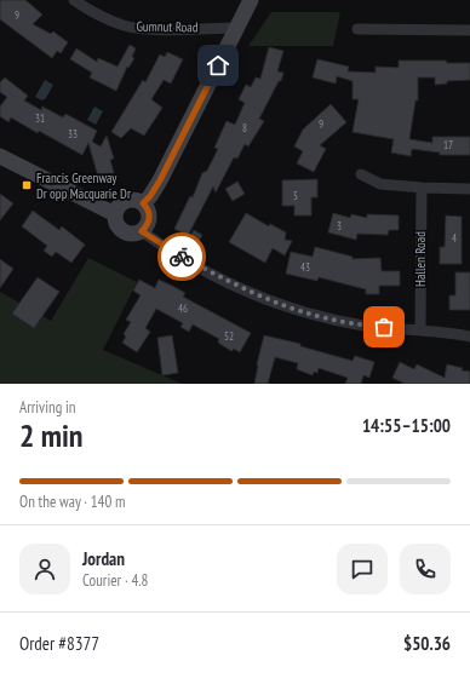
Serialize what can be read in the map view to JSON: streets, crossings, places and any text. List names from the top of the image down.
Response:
{
  "streets": {
    "street": ["Gumnut Road", "Hallen Road"]
  },
  "places": {
    "transit": ["Francis Greenway Dr opp Macquarie Dr"]
  },
  "house_numbers": [
    "9",
    "31",
    "9",
    "8",
    "33",
    "17",
    "5",
    "3",
    "4",
    "43",
    "46",
    "52"
  ],
  "page": {
    "heading": ["2 min", "Arriving in", "14:55–15:00"],
    "panel": [
      "Jordan",
      "Courier · 4.8",
      "Order #8377",
      "$50.36"
    ],
    "bar": "On the way · 140 m"
  }
}
